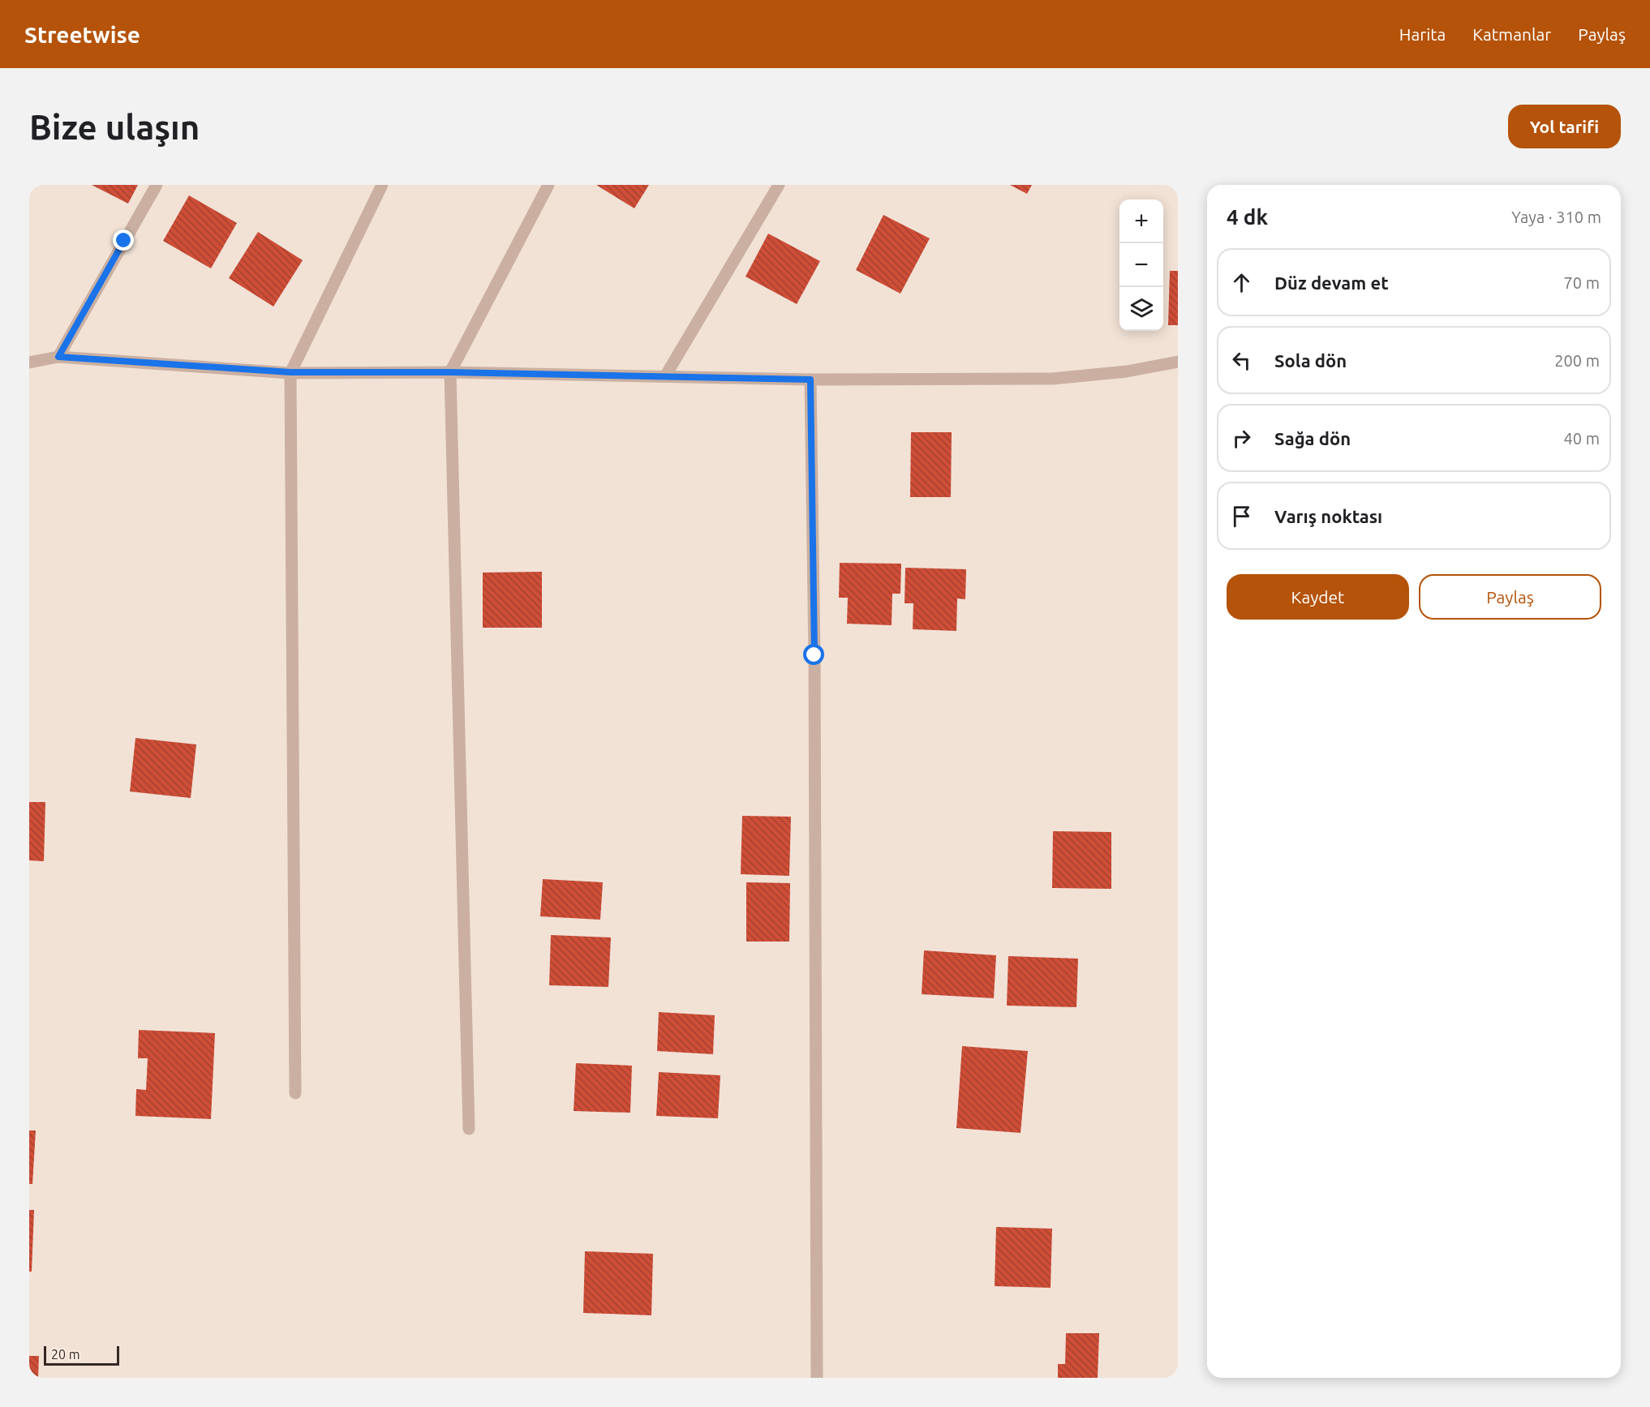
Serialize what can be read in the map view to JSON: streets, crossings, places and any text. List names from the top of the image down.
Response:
{
  "scale_bar": "20 m",
  "page": {
    "header": "Streetwise",
    "nav": ["Harita", "Katmanlar", "Paylaş"],
    "buttons": [
      "Yol tarifi",
      ["Kaydet", "Paylaş"]
    ],
    "title": "Bize ulaşın",
    "heading": ["4 dk", "Yaya · 310 m"],
    "map_buttons": ["+", "−"],
    "list": [
      ["Düz devam et", "70 m"],
      ["Sola dön", "200 m"],
      ["Sağa dön", "40 m"],
      "Varış noktası"
    ],
    "scale": "20 m"
  }
}
